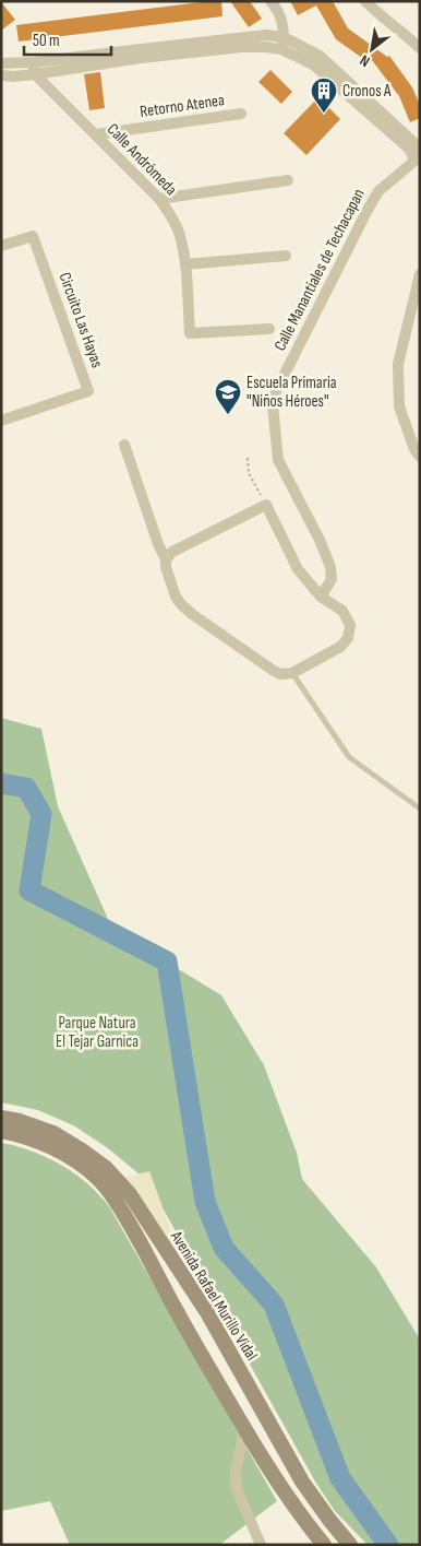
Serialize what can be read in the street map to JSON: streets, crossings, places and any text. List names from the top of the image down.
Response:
{
  "streets": {
    "main road": ["Avenida Rafael Murillo Vidal"],
    "street": [
      "Retorno Atenea",
      "Calle Andrómeda",
      "Calle Manantiales de Techacapan",
      "Circuito Las Hayas"
    ]
  },
  "crossings": [
    ["Retorno Atenea", "Calle Andrómeda"]
  ],
  "parks": ["Parque Natura El Tejar Garnica"],
  "places": {
    "building": ["Cronos A"],
    "school or university": ["Escuela Primaria ''Niños Héroes''"]
  },
  "scale_bar": "50 m",
  "north": "bottom left"
}
